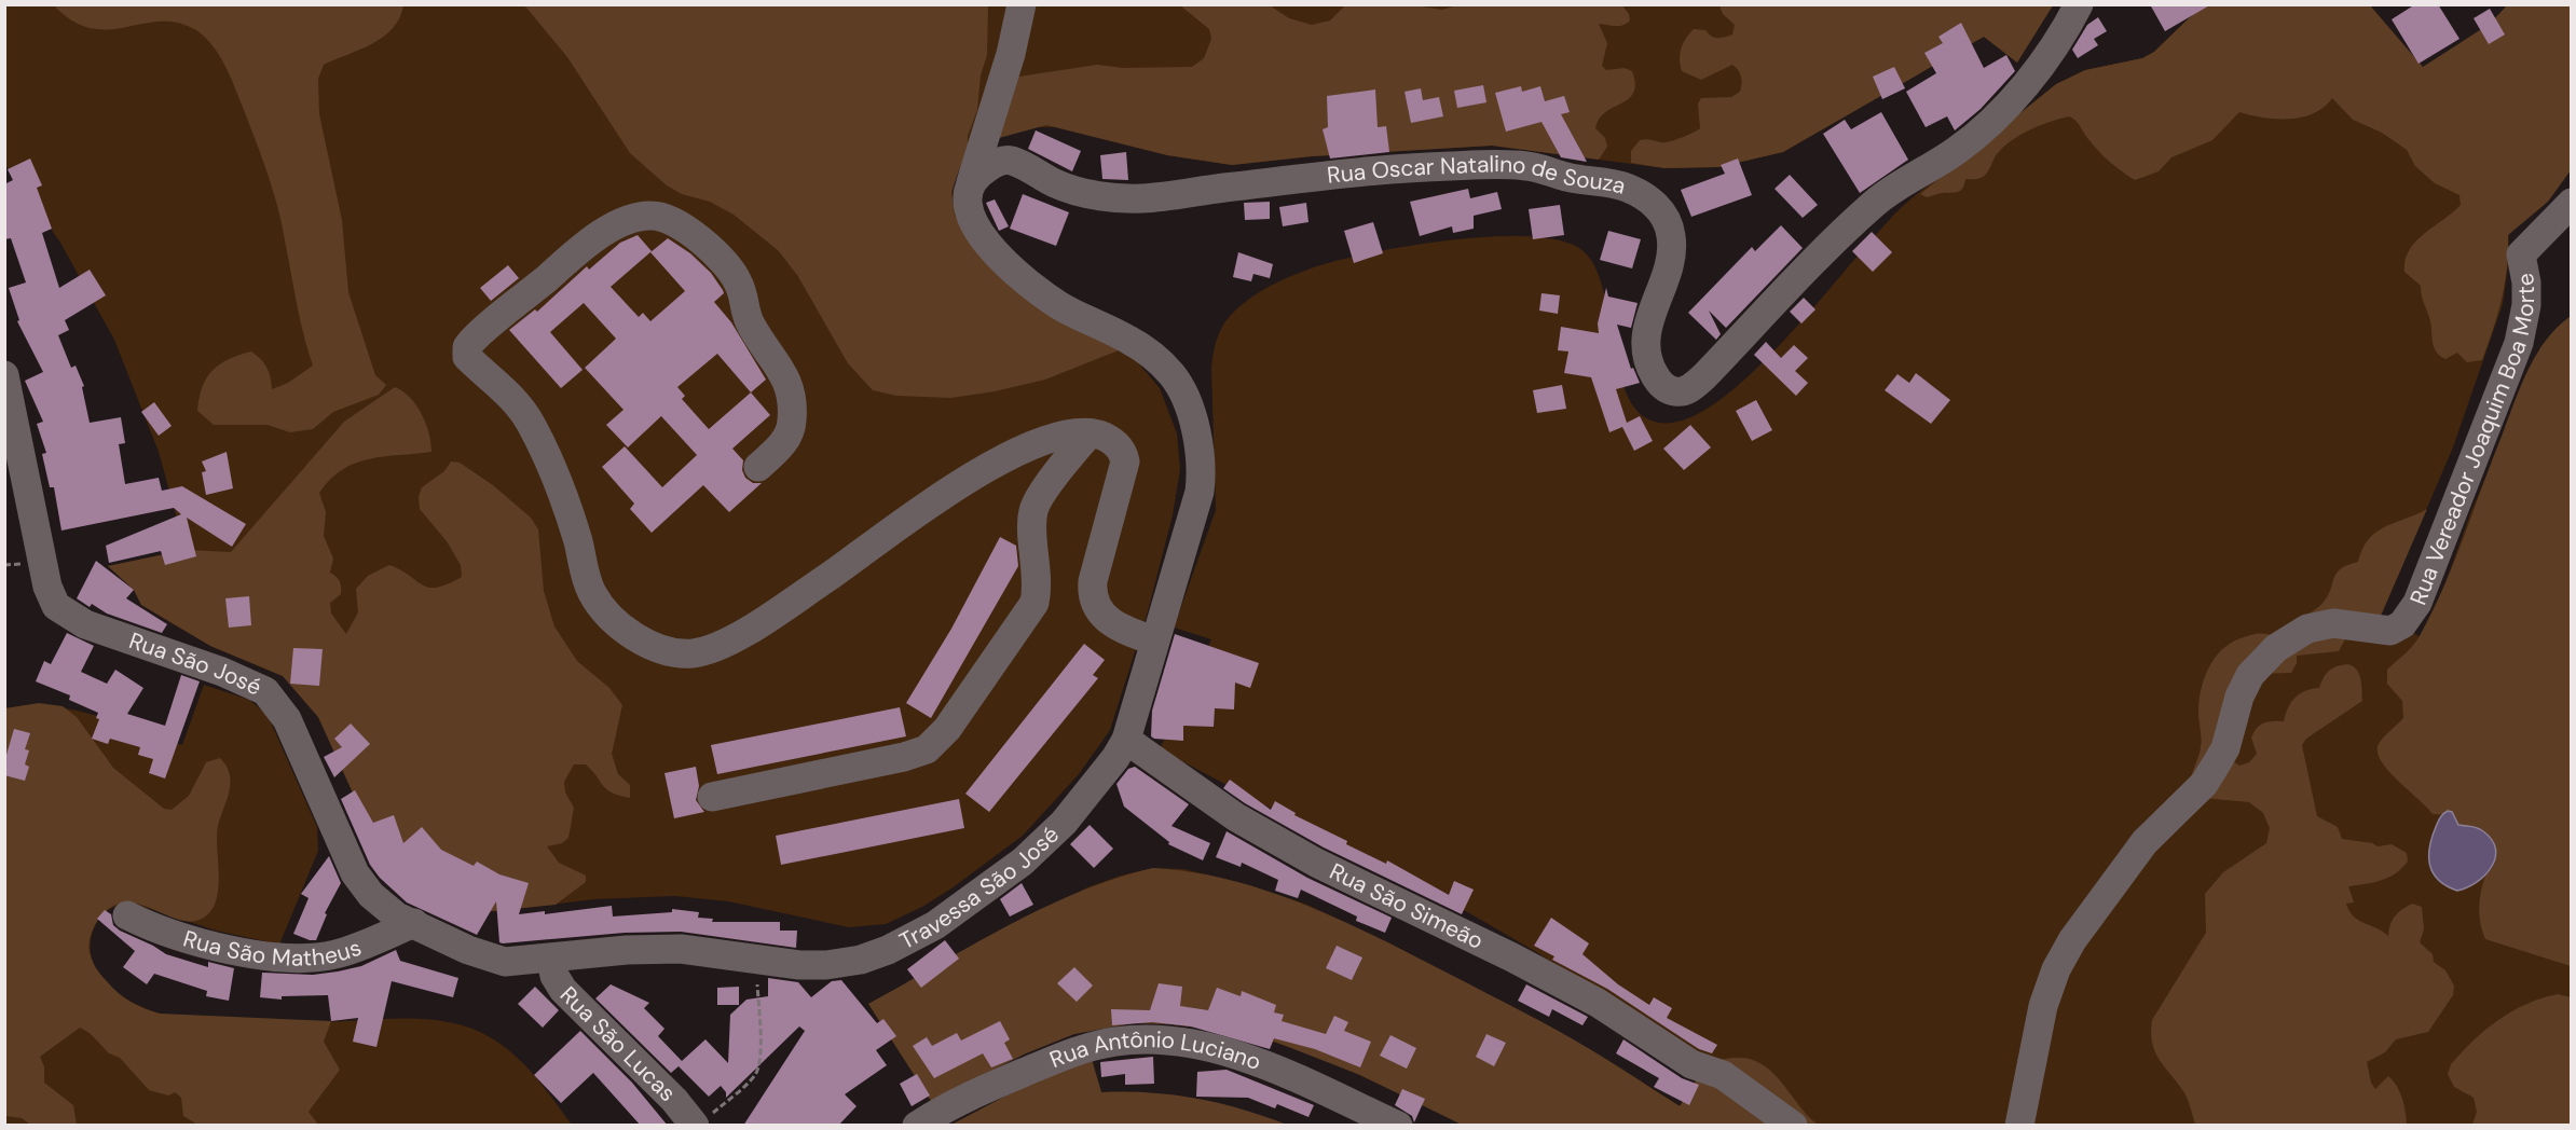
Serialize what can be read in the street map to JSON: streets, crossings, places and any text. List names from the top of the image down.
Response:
{
  "streets": {
    "street": [
      "Rua Oscar Natalino de Souza",
      "Rua Vereador Joaquim Boa Morte",
      "Rua São José",
      "Travessa São José",
      "Rua São Simeão",
      "Rua São Matheus",
      "Rua São Lucas",
      "Rua Antônio Luciano"
    ]
  },
  "crossings": [
    ["Rua Oscar Natalino de Souza", "Travessa São José"],
    ["Rua São José", "Travessa São José"],
    ["Rua São José", "Rua São Matheus"],
    ["Rua São José", "Rua São Lucas"],
    ["Travessa São José", "Rua São Simeão"],
    ["Travessa São José", "Rua São Lucas"]
  ]
}
